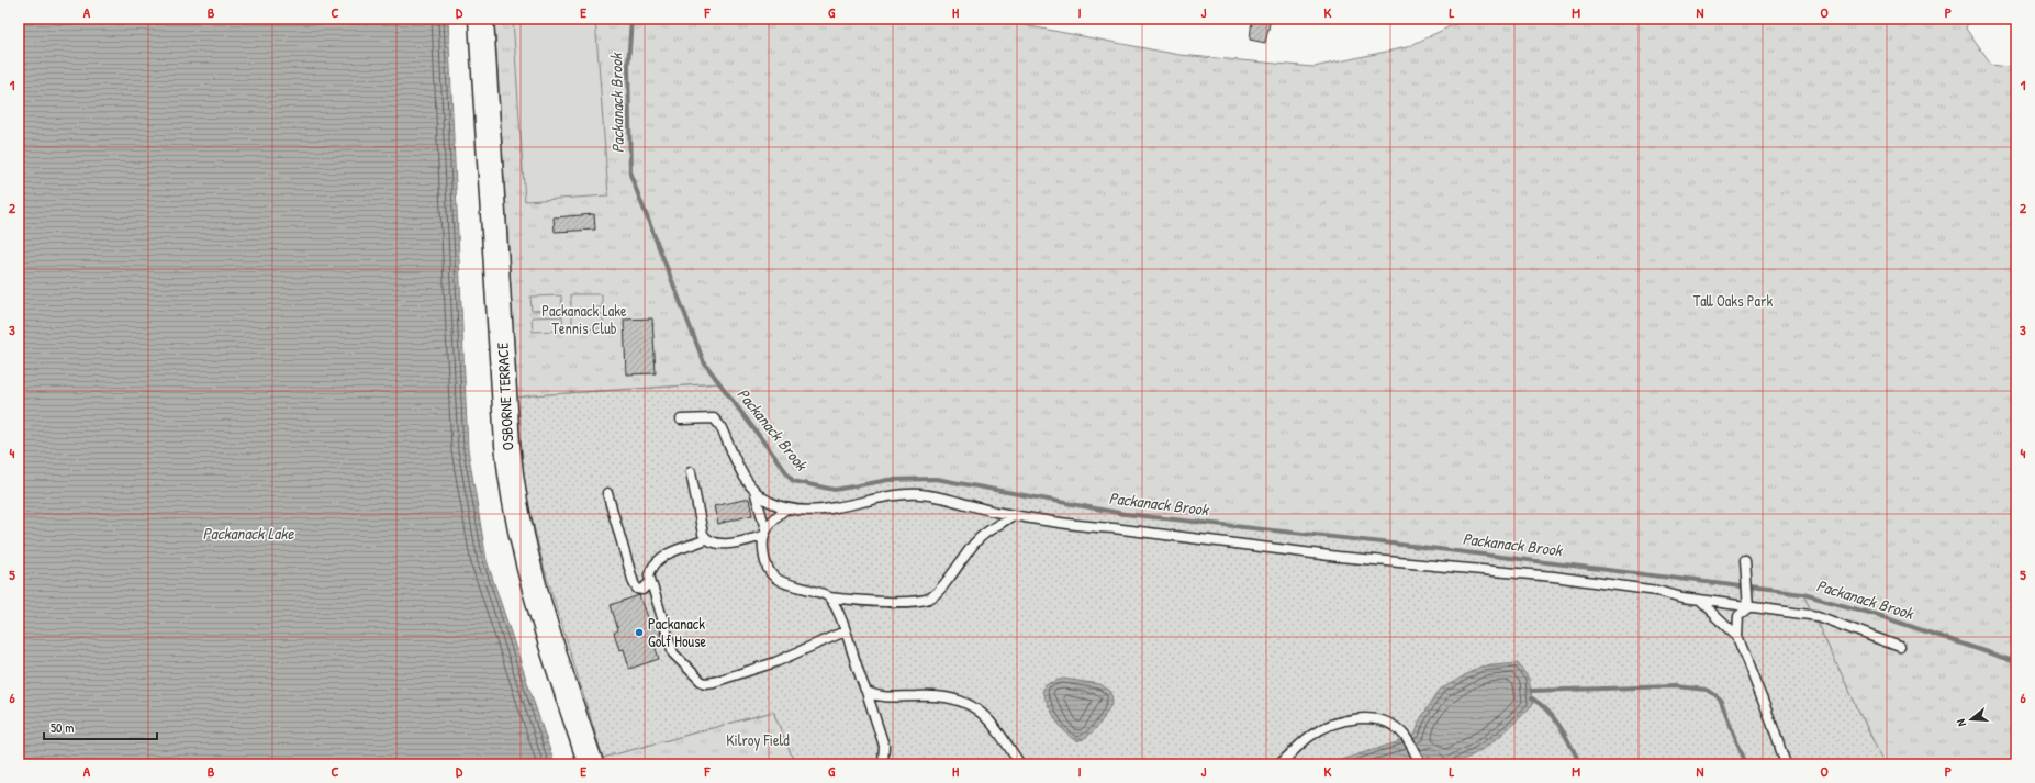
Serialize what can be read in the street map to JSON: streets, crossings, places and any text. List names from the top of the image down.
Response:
{
  "streets": {
    "street": ["OSBORNE TERRACE"]
  },
  "water": ["Packanack Brook", "Packanack Lake"],
  "parks": ["Tall Oaks Park", "Packanack Lake Tennis Club", "Kilroy Field"],
  "places": ["Packanack Golf House"],
  "scale_bar": "50 m",
  "north": "left",
  "grid": {
    "columns": [
      "A",
      "B",
      "C",
      "D",
      "E",
      "F",
      "G",
      "H",
      "I",
      "J",
      "K",
      "L",
      "M",
      "N",
      "O",
      "P"
    ],
    "rows": [
      "1",
      "2",
      "3",
      "4",
      "5",
      "6"
    ]
  }
}
